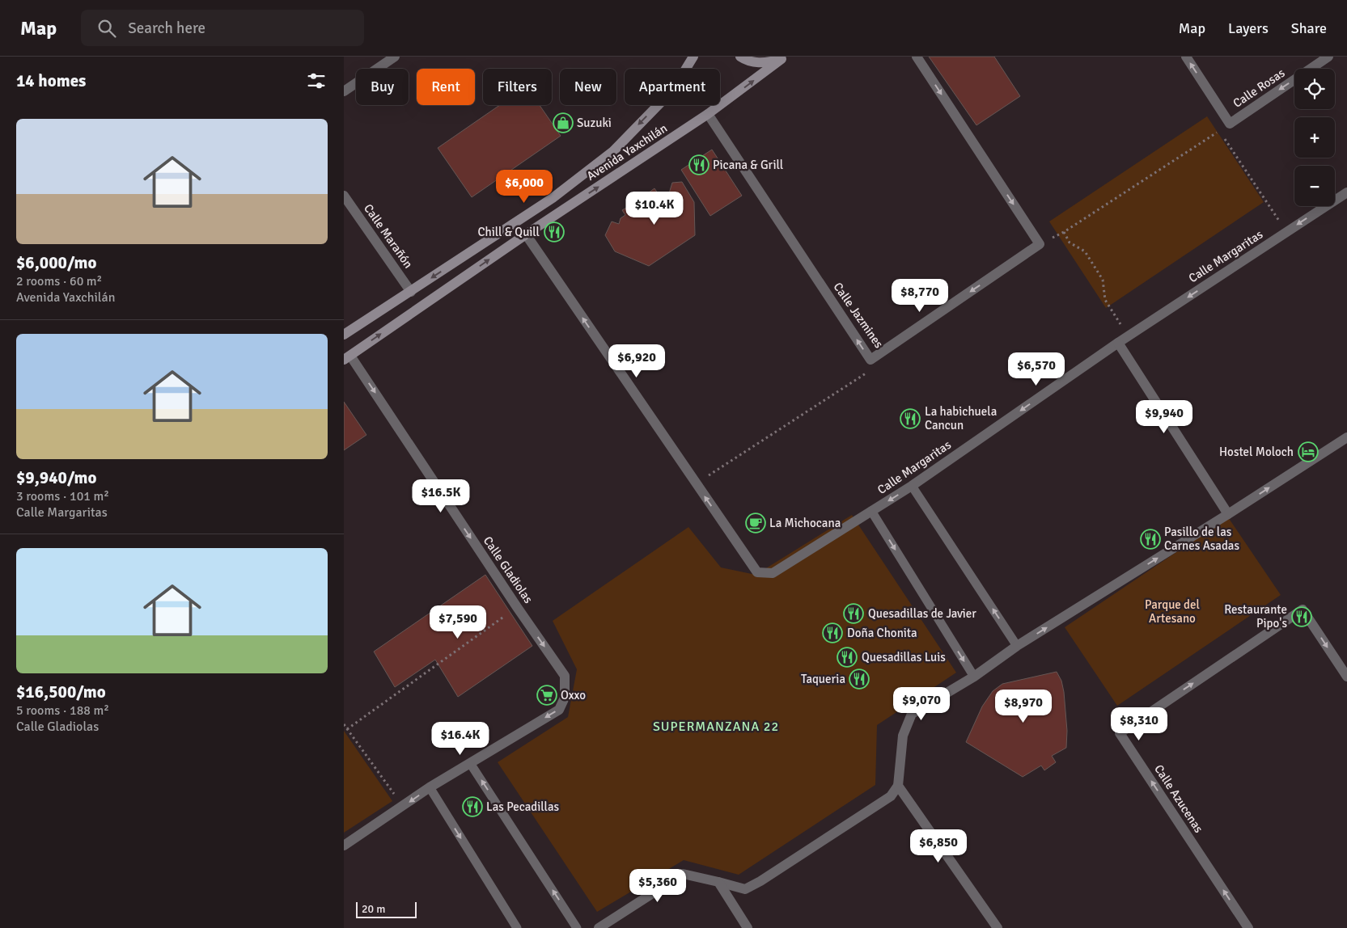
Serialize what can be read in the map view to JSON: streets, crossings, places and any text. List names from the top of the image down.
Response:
{
  "streets": {
    "main road": ["Avenida Yaxchilán"],
    "street": [
      "Calle Rosas",
      "Calle Marañón",
      "Calle Margaritas",
      "Calle Jazmines",
      "Calle Gladiolas",
      "Calle Azucenas"
    ]
  },
  "crossings": [
    ["Avenida Yaxchilán", "Calle Marañón"],
    ["Avenida Yaxchilán", "Calle Jazmines"],
    ["Avenida Yaxchilán", "Calle Gladiolas"]
  ],
  "one_way": ["Calle Margaritas"],
  "districts": ["SUPERMANZANA 22"],
  "parks": ["Parque del Artesano"],
  "places": {
    "shop": ["Suzuki"],
    "restaurant": [
      "Picana & Grill",
      "Chill & Quill",
      "La habichuela Cancun",
      "Pasillo de las Carnes Asadas",
      "Quesadillas de Javier",
      "Restaurante Pipo's",
      "Doña Chonita",
      "Quesadillas Luis",
      "Taqueria",
      "Las Pecadillas"
    ],
    "hotel": ["Hostel Moloch"],
    "cafe": ["La Michocana"],
    "supermarket": ["Oxxo"]
  },
  "scale_bar": "20 m",
  "page": {
    "header": "Map",
    "search": "Search here",
    "nav": ["Map", "Layers", "Share"],
    "heading": "14 homes",
    "map_buttons": ["+", "−"],
    "chip": [
      "Buy",
      "Rent",
      "Filters",
      "New",
      "Apartment"
    ],
    "list": [
      {
        "name": "$6,000/mo",
        "note": "2 rooms · 60 m² · Avenida Yaxchilán"
      },
      {
        "name": "$9,940/mo",
        "note": "3 rooms · 101 m² · Calle Margaritas"
      },
      {
        "name": "$16,500/mo",
        "note": "5 rooms · 188 m² · Calle Gladiolas"
      }
    ],
    "price": [
      "$6,000",
      "$10.4K",
      "$8,770",
      "$6,920",
      "$6,570",
      "$9,940",
      "$16.5K",
      "$7,590",
      "$9,070",
      "$8,970",
      "$8,310",
      "$16.4K",
      "$6,850",
      "$5,360"
    ],
    "scale": "20 m"
  }
}
